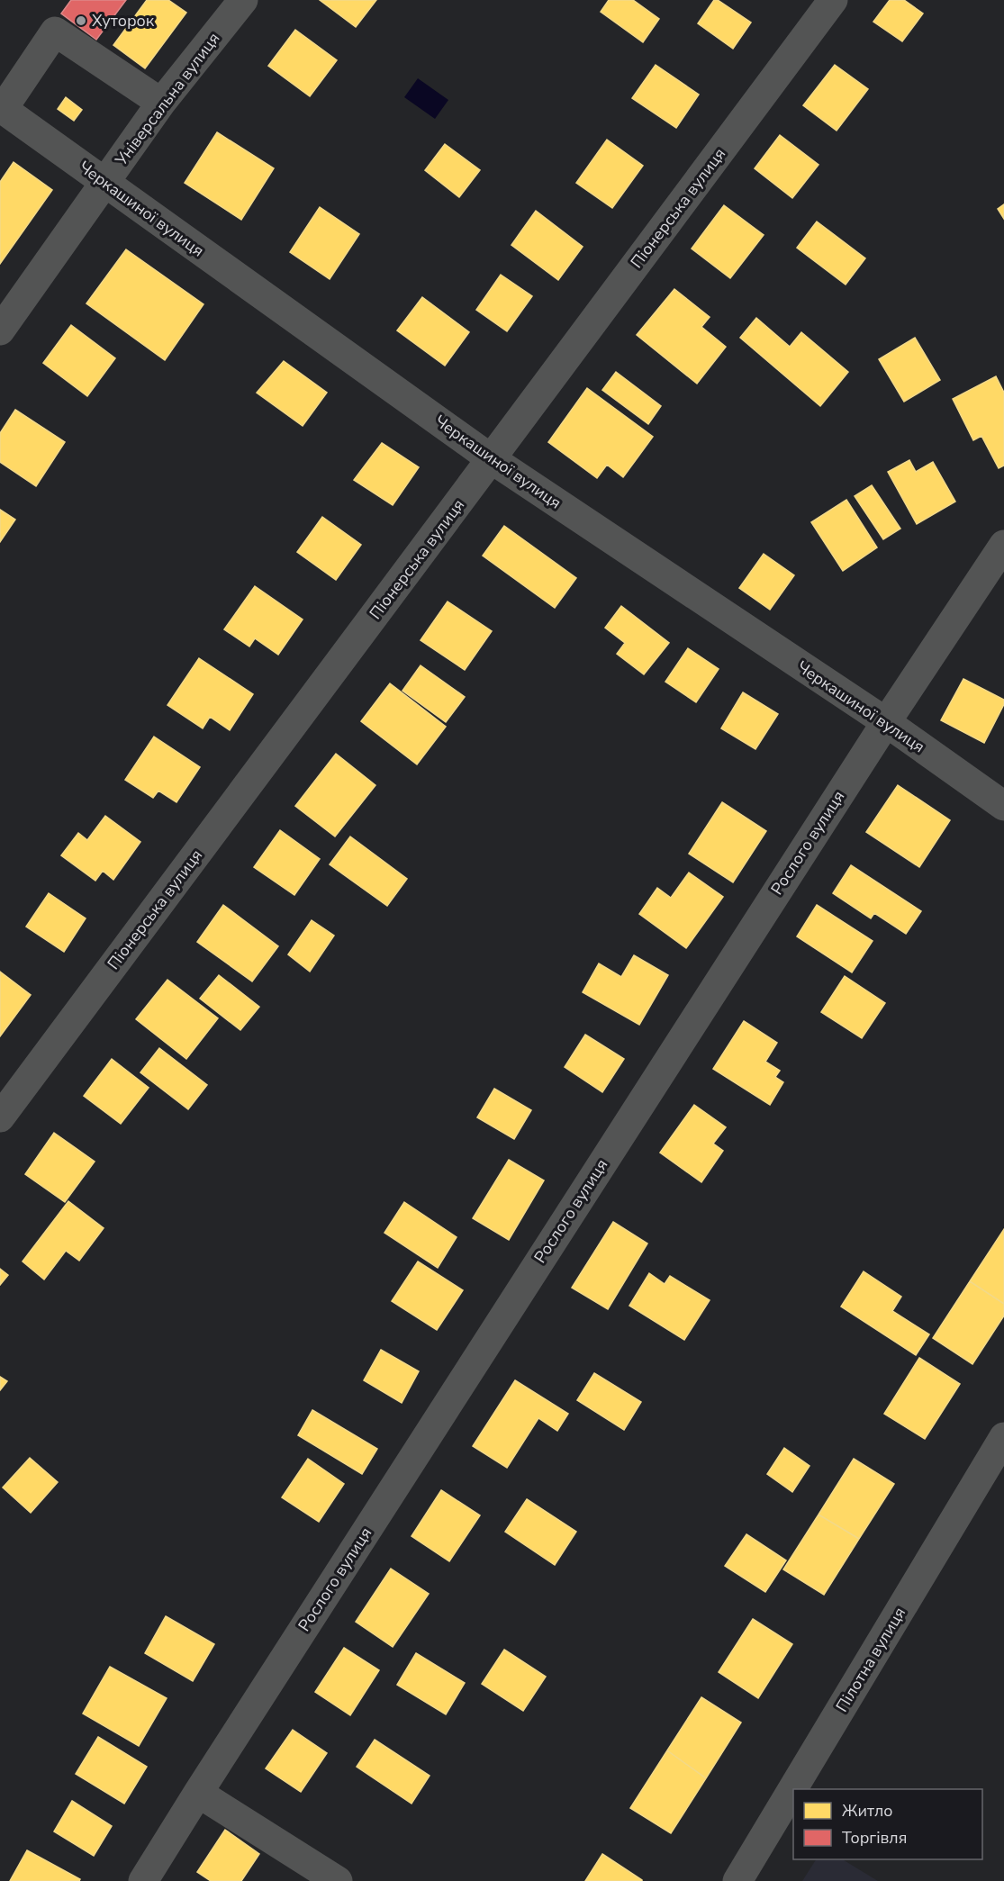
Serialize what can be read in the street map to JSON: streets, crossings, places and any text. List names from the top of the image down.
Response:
{
  "streets": {
    "street": [
      "Універсальна вулиця",
      "Піонерська вулиця",
      "Черкашиної вулиця",
      "Рослого вулиця",
      "Пілотна вулиця"
    ]
  },
  "crossings": [
    ["Універсальна вулиця", "Черкашиної вулиця"],
    ["Піонерська вулиця", "Черкашиної вулиця"],
    ["Черкашиної вулиця", "Рослого вулиця"]
  ],
  "places": ["Хуторок"],
  "legend": ["Житло", "Торгівля"]
}
